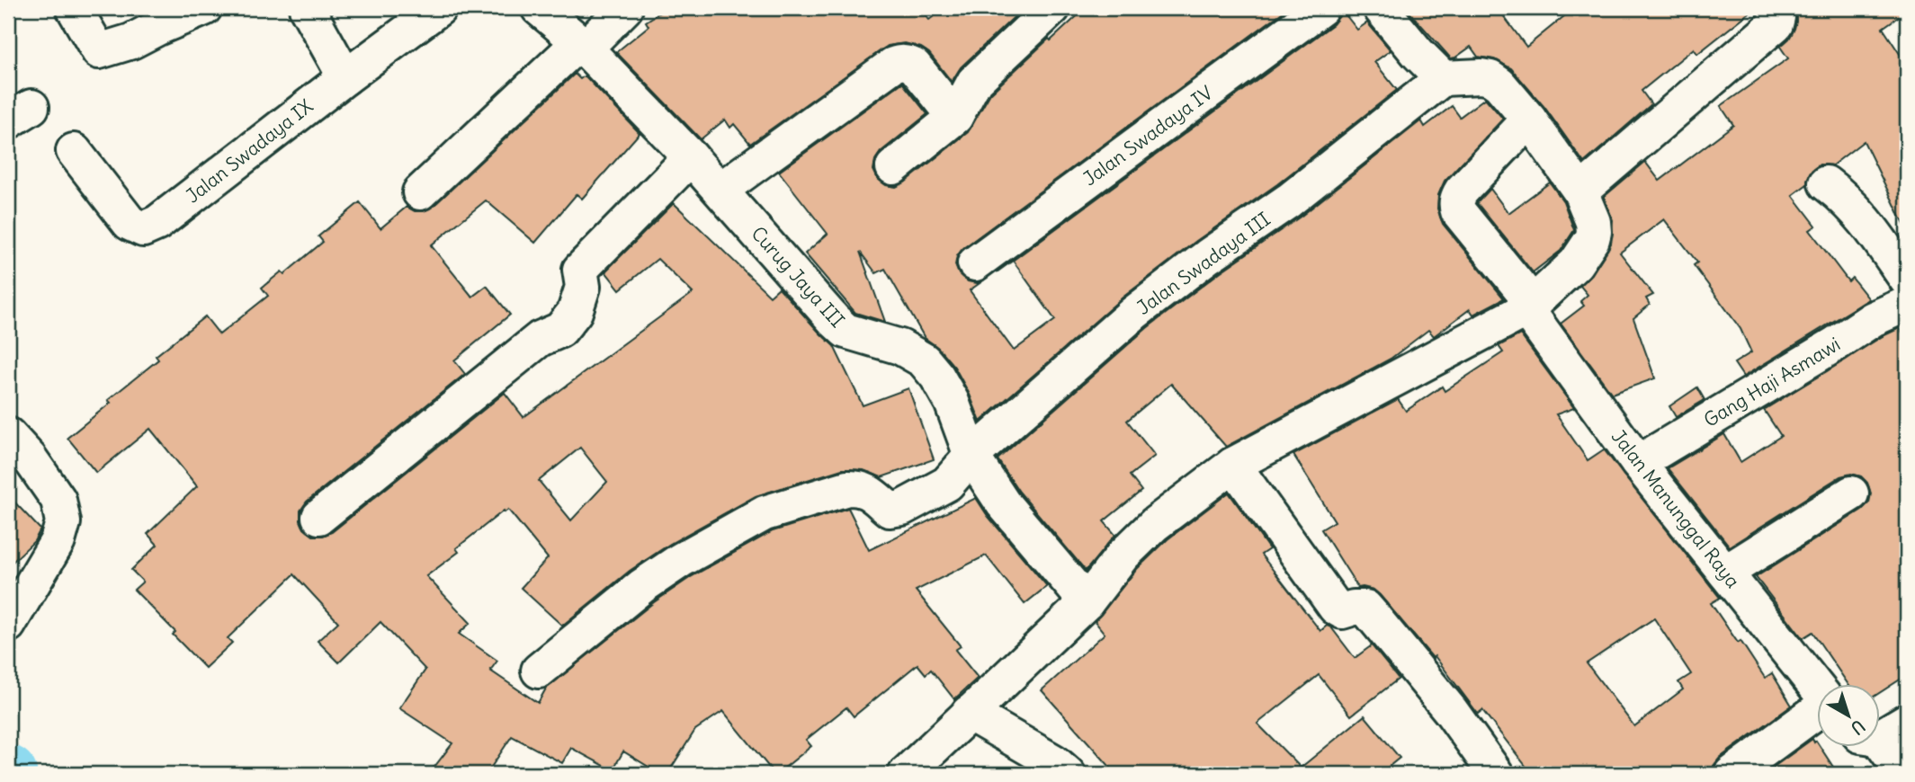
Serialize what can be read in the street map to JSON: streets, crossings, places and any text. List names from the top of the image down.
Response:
{
  "streets": {
    "street": [
      "Jalan Swadaya IV",
      "Jalan Swadaya IX",
      "Jalan Swadaya III",
      "Curug Jaya III",
      "Gang Haji Asmawi",
      "Jalan Manunggal Raya"
    ]
  },
  "crossings": [
    ["Jalan Swadaya III", "Curug Jaya III"],
    ["Gang Haji Asmawi", "Jalan Manunggal Raya"]
  ],
  "north": "bottom right"
}
